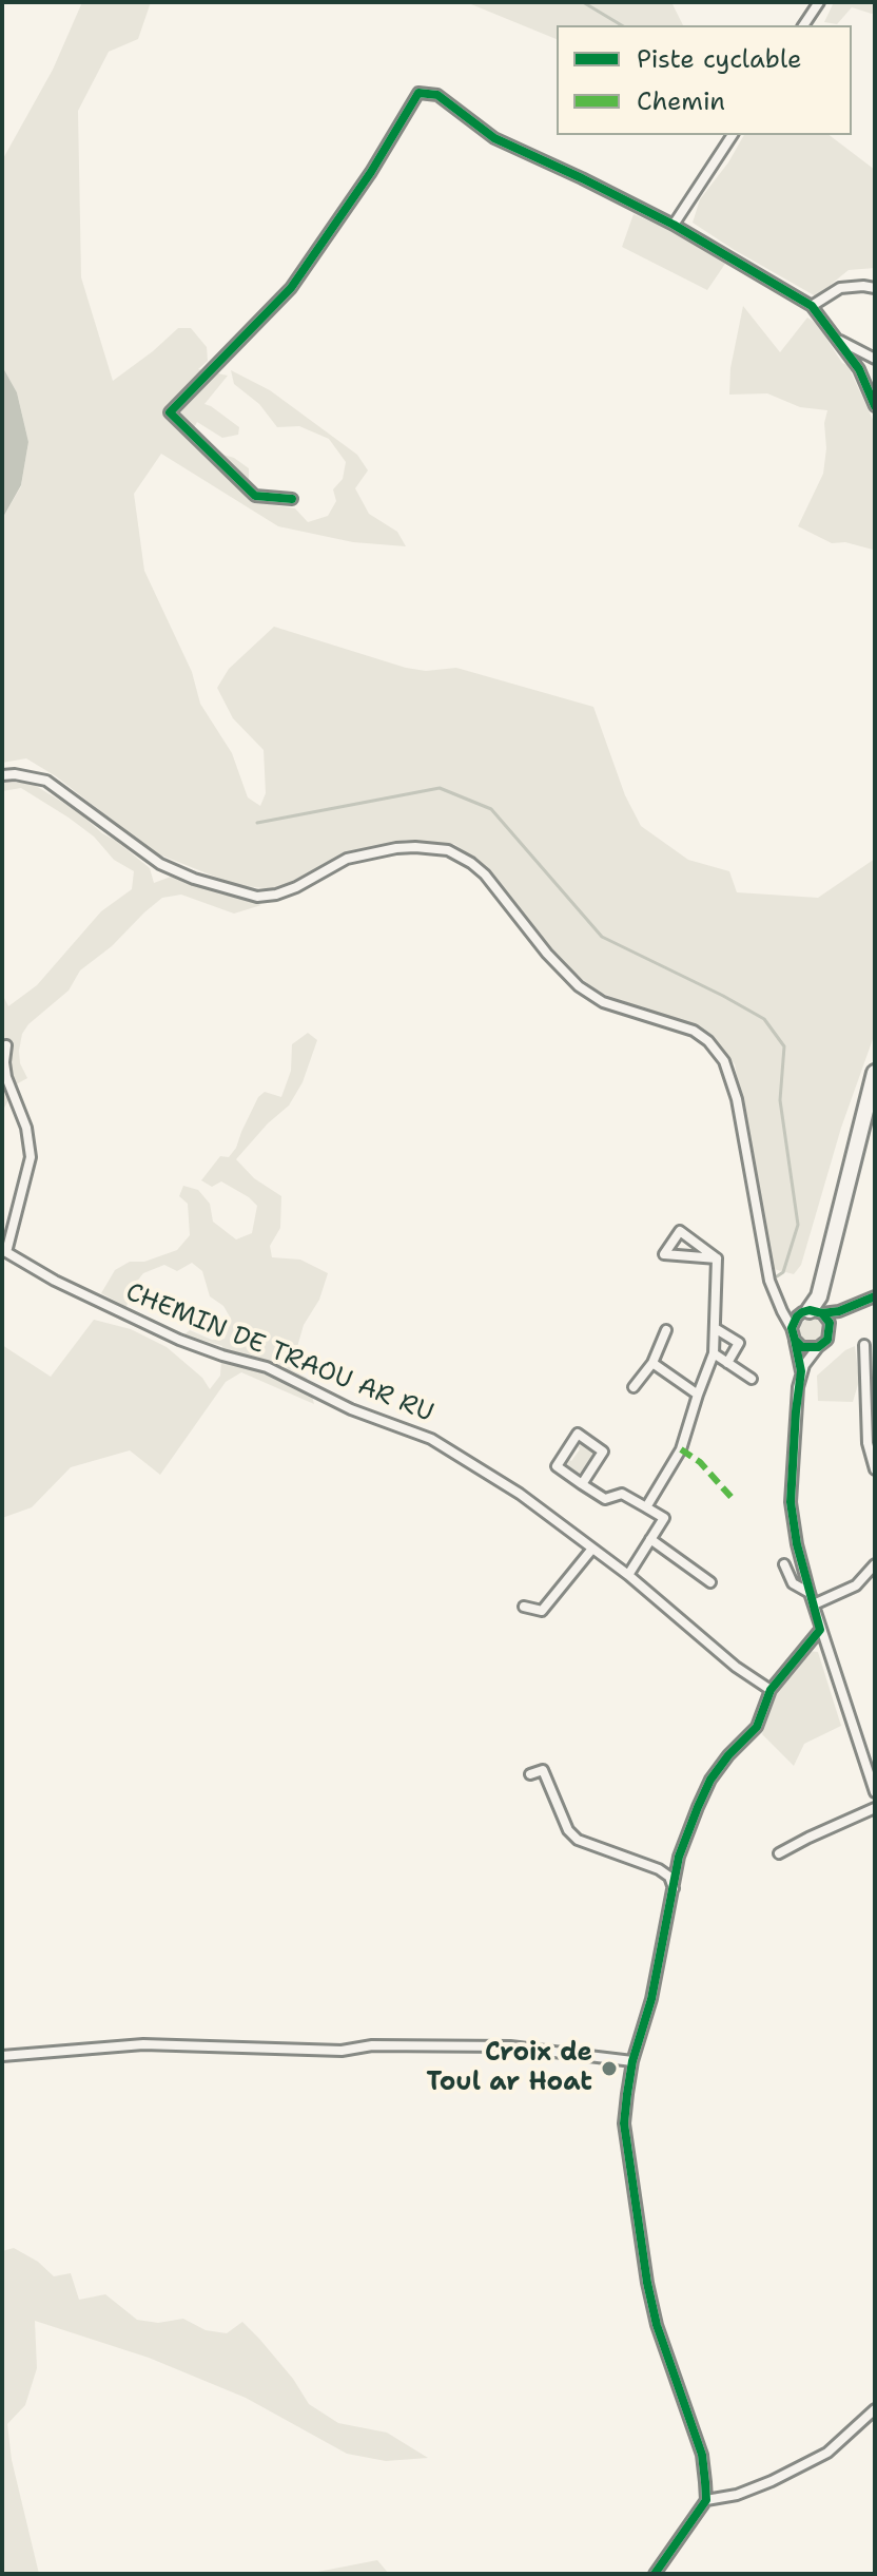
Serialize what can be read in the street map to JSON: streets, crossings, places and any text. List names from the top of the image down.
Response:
{
  "streets": {
    "street": ["CHEMIN DE TRAOU AR RU"]
  },
  "places": ["Croix de Toul ar Hoat"],
  "legend": ["Piste cyclable", "Chemin"]
}
